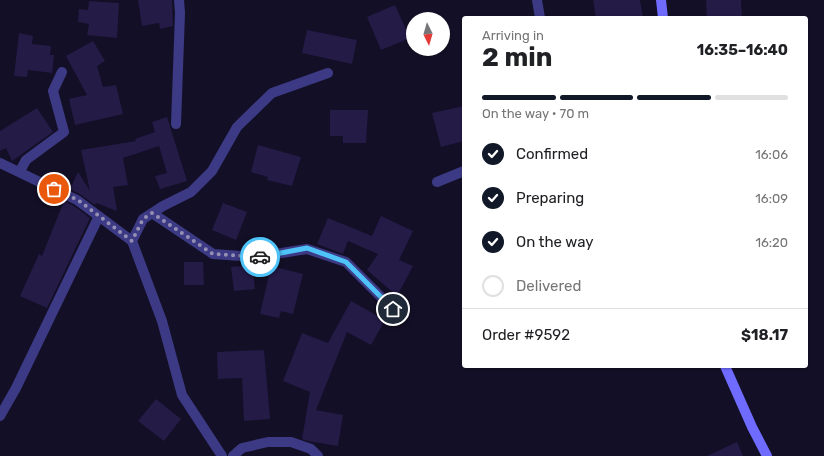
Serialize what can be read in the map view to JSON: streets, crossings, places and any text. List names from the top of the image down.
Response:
{
  "north": "bottom",
  "page": {
    "heading": ["2 min", "Arriving in", "16:35–16:40"],
    "panel": ["Order #9592", "$18.17"],
    "bar": "On the way · 70 m",
    "list": [
      ["Confirmed", "16:06"],
      ["Preparing", "16:09"],
      ["On the way", "16:20"],
      "Delivered"
    ]
  }
}
